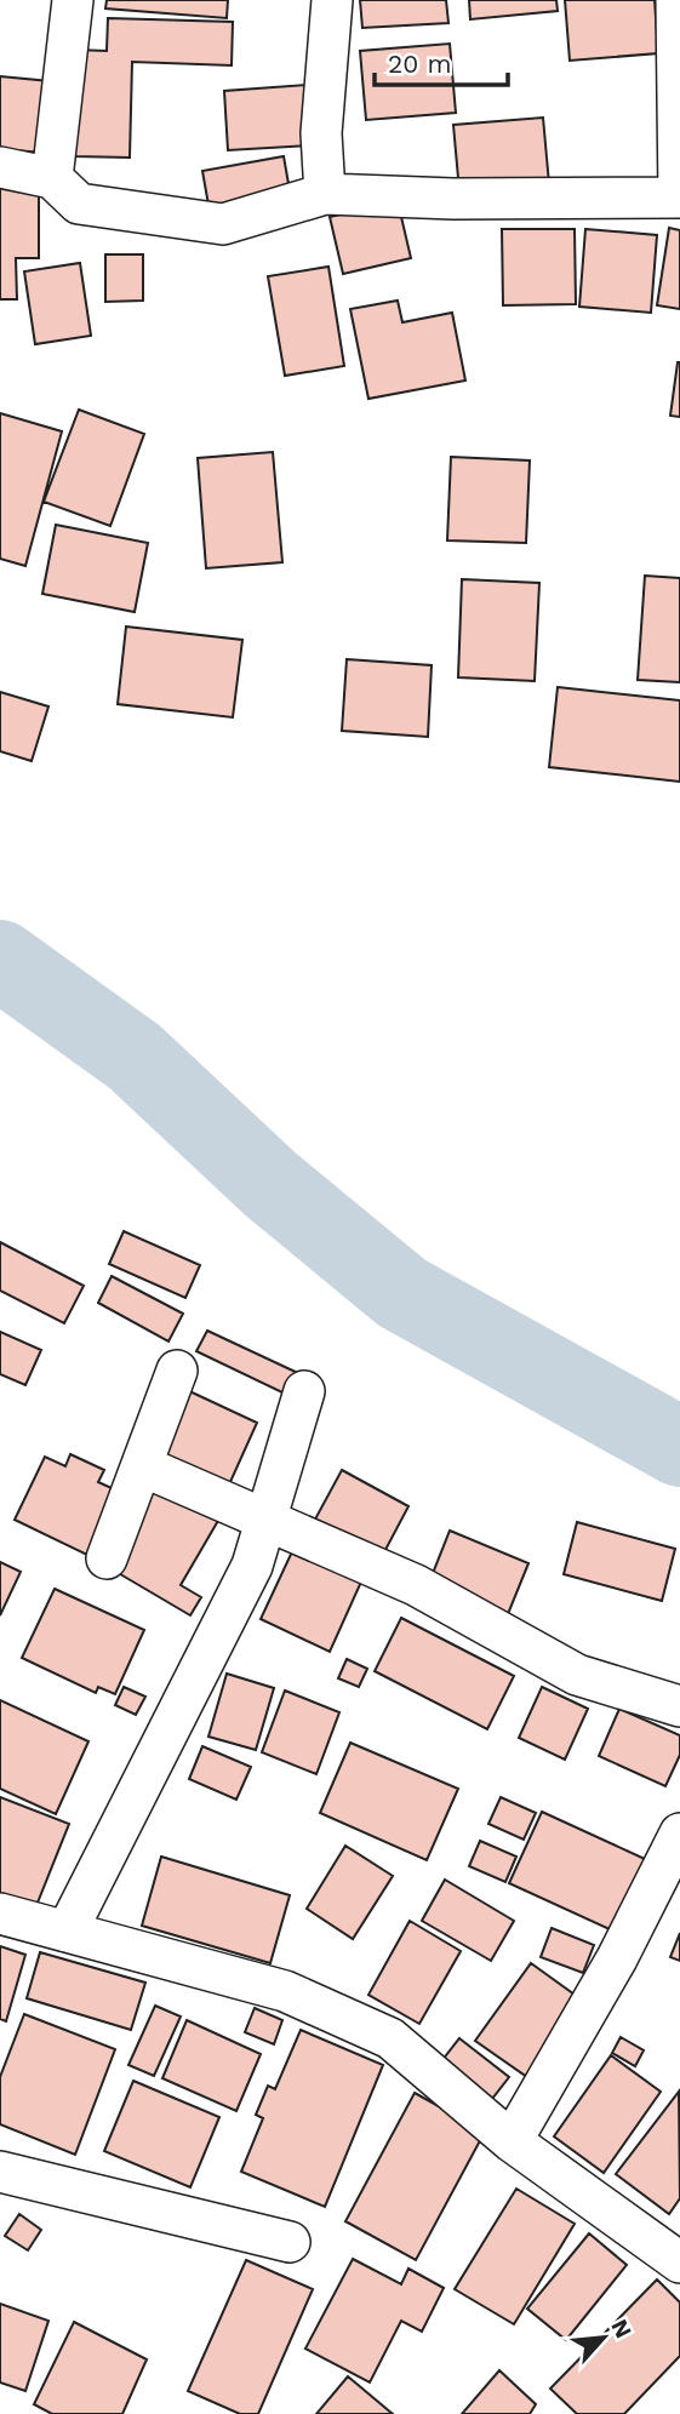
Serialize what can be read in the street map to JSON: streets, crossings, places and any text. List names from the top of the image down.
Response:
{
  "scale_bar": "20 m",
  "north": "top right"
}
